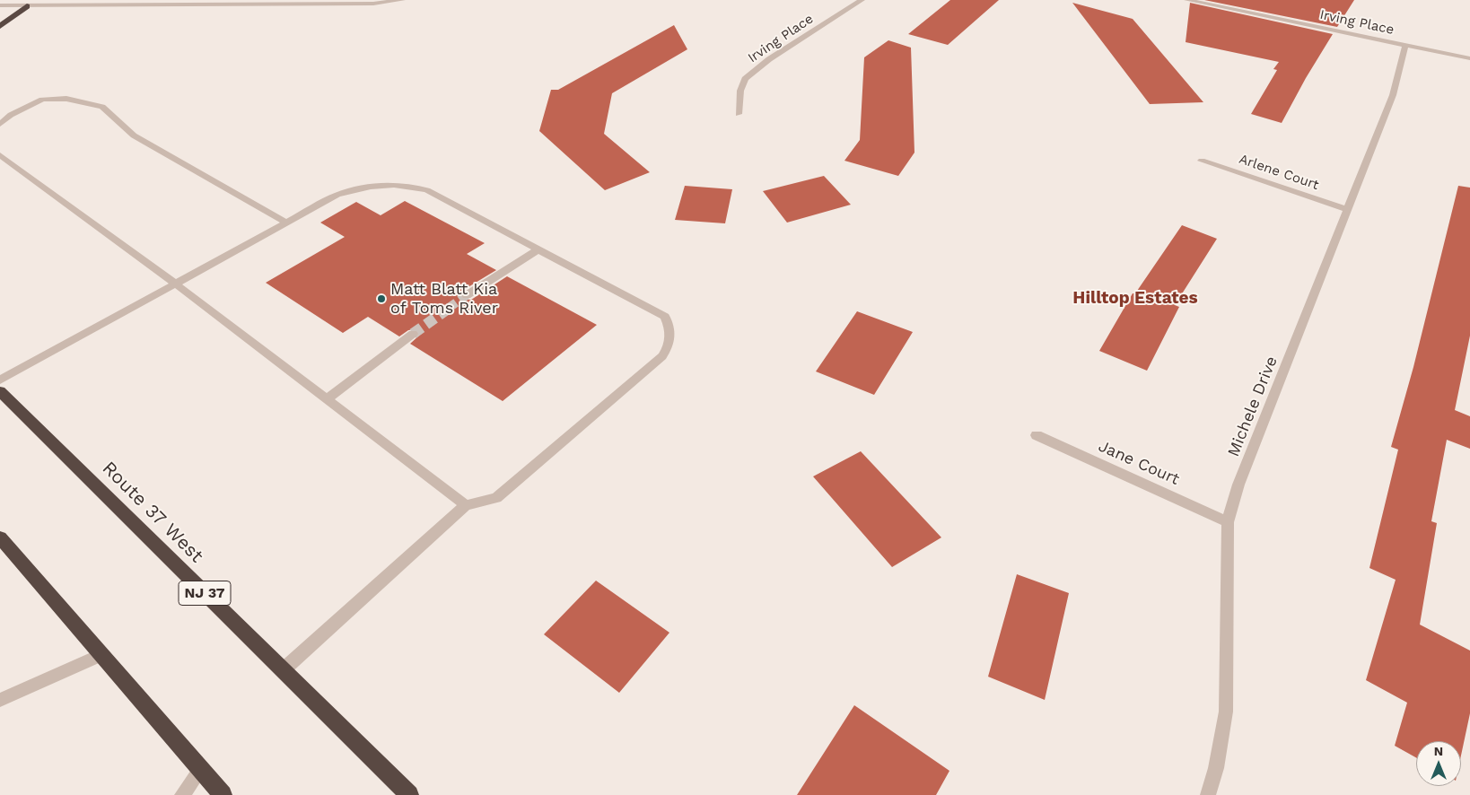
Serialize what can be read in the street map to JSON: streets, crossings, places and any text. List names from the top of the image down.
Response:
{
  "streets": {
    "highway": ["Route 37 West", "NJ 37"],
    "street": [
      "Irving Place",
      "Arlene Court",
      "Michele Drive",
      "Jane Court"
    ]
  },
  "crossings": [
    ["Irving Place", "Michele Drive"],
    ["Arlene Court", "Michele Drive"],
    ["Michele Drive", "Jane Court"]
  ],
  "districts": ["Hilltop Estates"],
  "places": ["Matt Blatt Kia of Toms River"],
  "north": "top"
}
